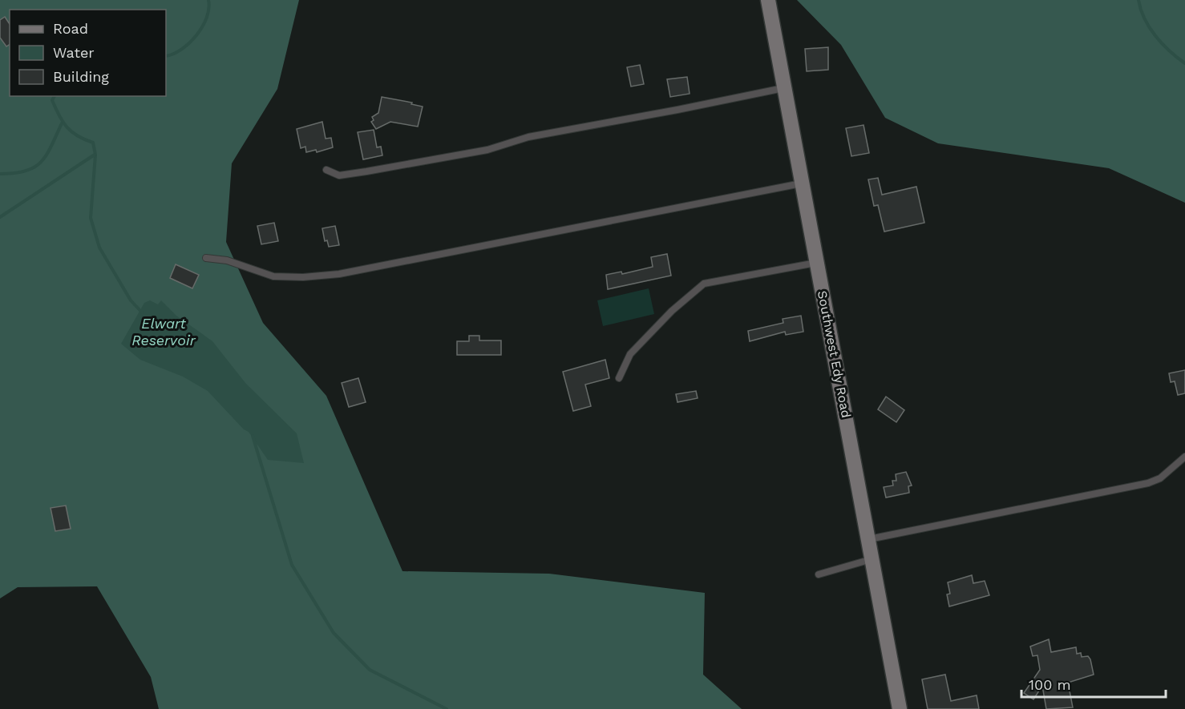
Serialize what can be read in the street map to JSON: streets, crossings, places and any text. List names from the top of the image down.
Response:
{
  "streets": {
    "street": ["Southwest Edy Road"]
  },
  "water": ["Elwart Reservoir"],
  "legend": ["Road", "Water", "Building"],
  "scale_bar": "100 m"
}
